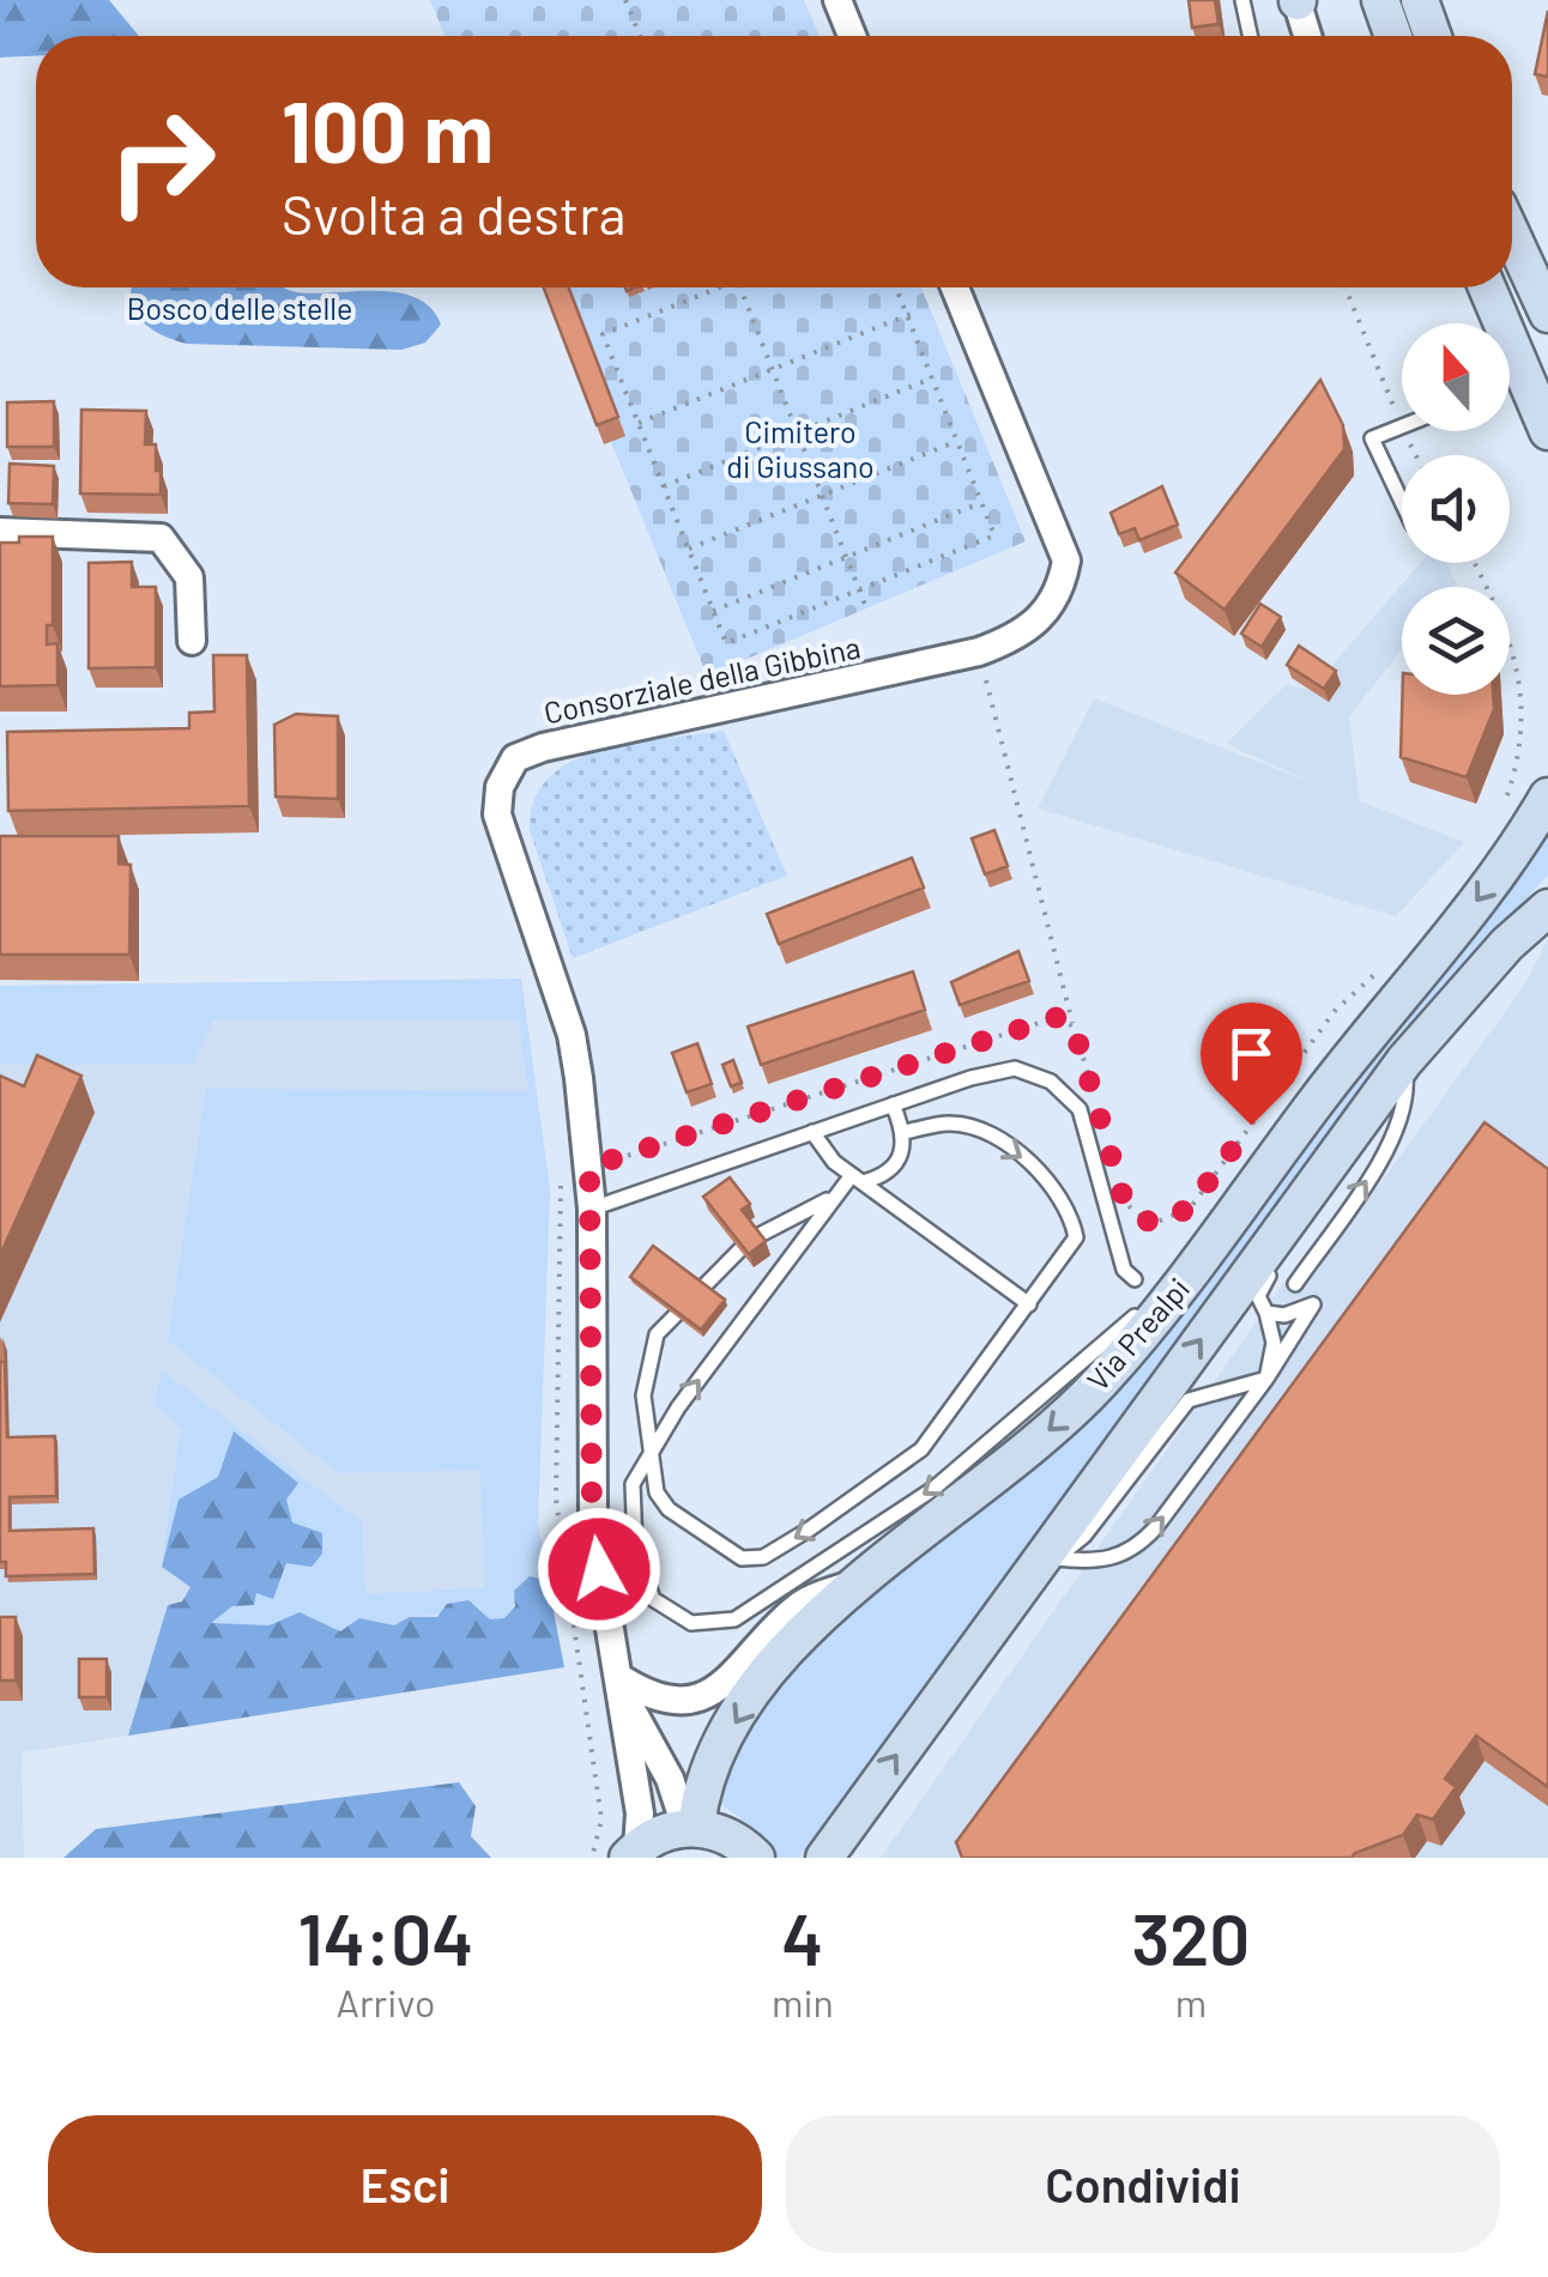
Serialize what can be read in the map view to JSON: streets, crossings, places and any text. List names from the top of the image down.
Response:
{
  "streets": {
    "main road": ["Via Prealpi"],
    "street": ["Consorziale della Gibbina"]
  },
  "parks": ["Bosco delle stelle", "Cimitero di Giussano"],
  "north": "top",
  "page": {
    "turn": ["100 m", "Svolta a destra"],
    "eta": [
      "14:04",
      "Arrivo",
      "4",
      "min",
      "320",
      "m"
    ],
    "buttons": ["Esci", "Condividi"]
  }
}
